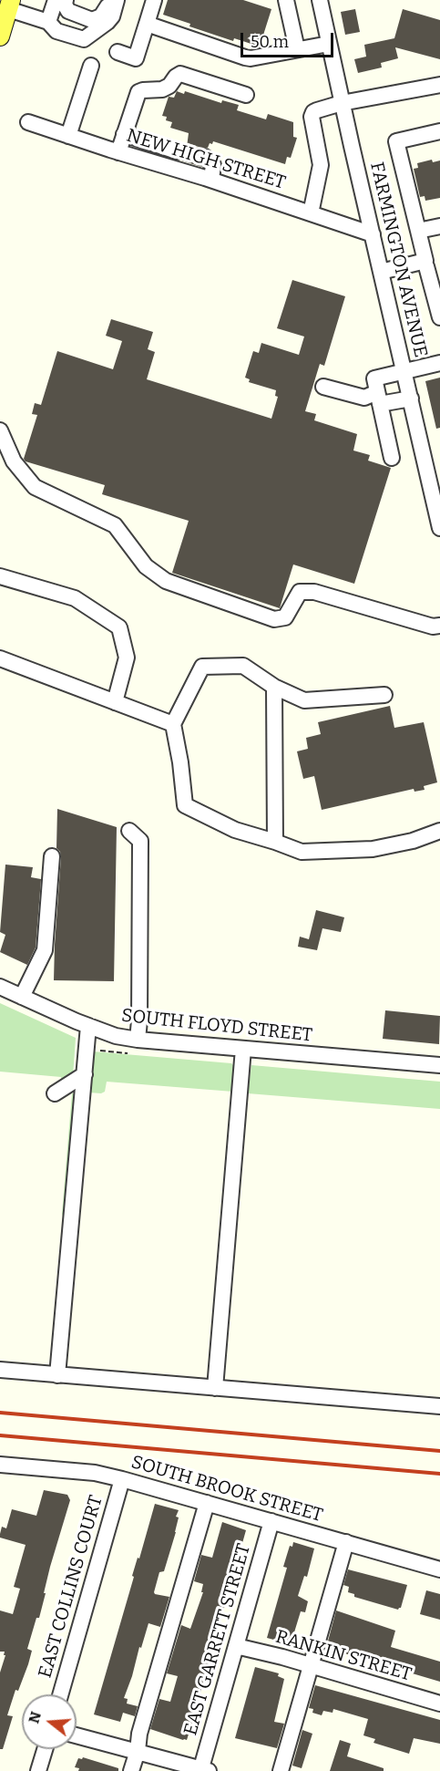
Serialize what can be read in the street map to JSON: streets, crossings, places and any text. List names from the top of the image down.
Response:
{
  "streets": {
    "street": [
      "NEW HIGH STREET",
      "FARMINGTON AVENUE",
      "SOUTH FLOYD STREET",
      "SOUTH BROOK STREET",
      "EAST COLLINS COURT",
      "EAST GARRETT STREET",
      "RANKIN STREET"
    ]
  },
  "crossings": [
    ["NEW HIGH STREET", "FARMINGTON AVENUE"],
    ["SOUTH BROOK STREET", "EAST COLLINS COURT"],
    ["SOUTH BROOK STREET", "EAST GARRETT STREET"],
    ["EAST GARRETT STREET", "RANKIN STREET"]
  ],
  "scale_bar": "50 m",
  "north": "left"
}
